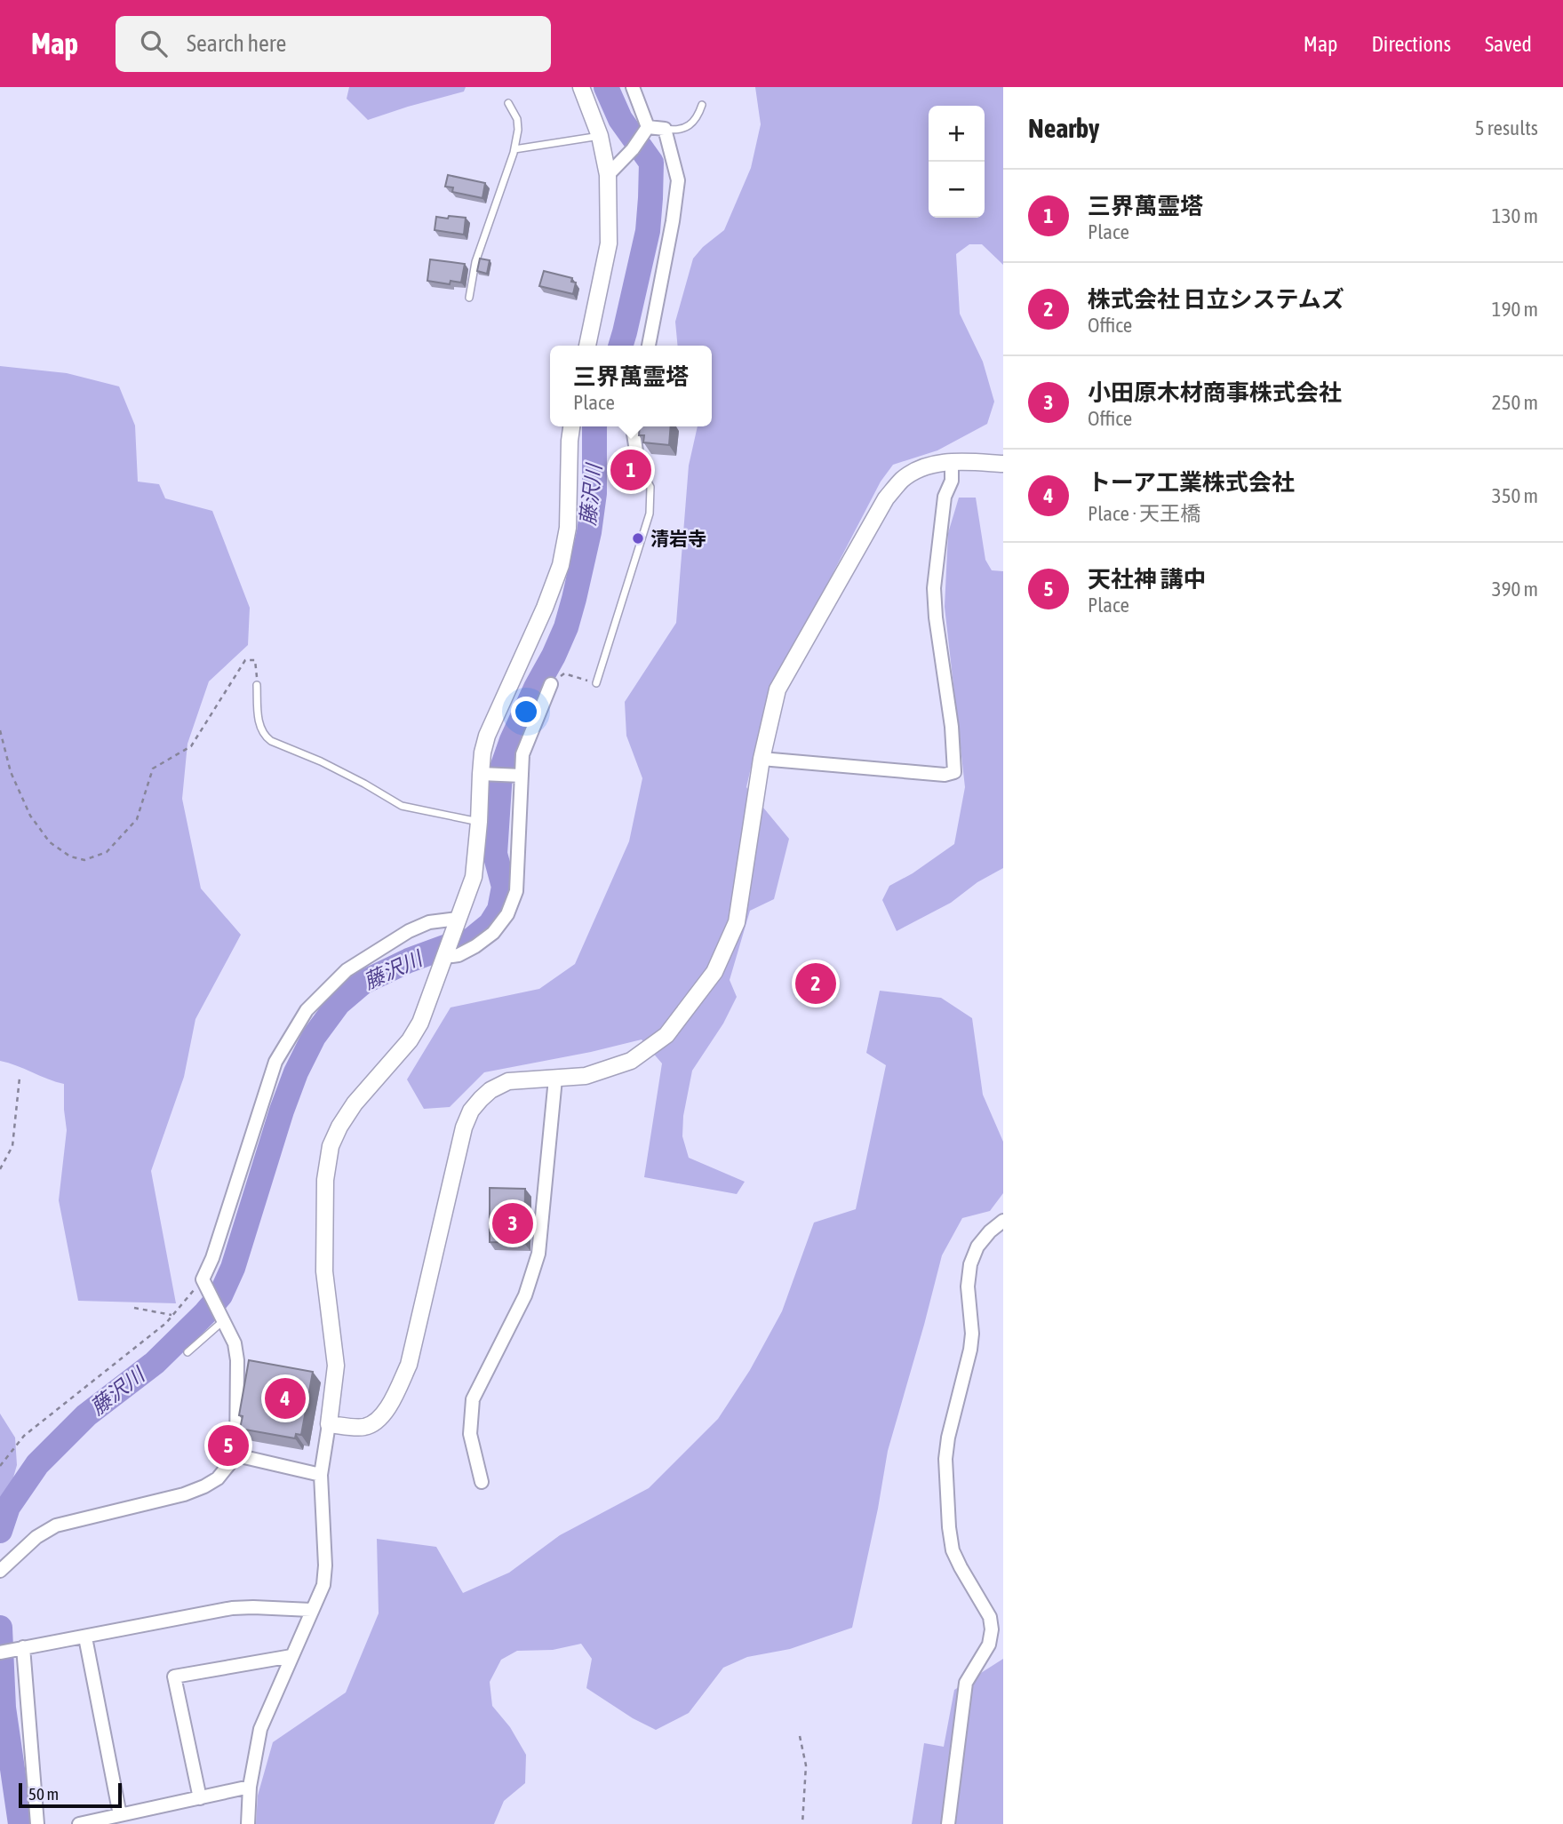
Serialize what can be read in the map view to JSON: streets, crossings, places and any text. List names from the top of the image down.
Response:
{
  "water": ["藤沢川"],
  "places": ["清岩寺"],
  "scale_bar": "50 m",
  "page": {
    "header": "Map",
    "search": "Search here",
    "nav": ["Map", "Directions", "Saved"],
    "heading": ["Nearby", "5 results"],
    "map_buttons": ["+", "−"],
    "list": [
      {
        "mark": "1",
        "name": "三界萬霊塔",
        "note": "Place",
        "value": "130 m"
      },
      {
        "mark": "2",
        "name": "株式会社 日立システムズ",
        "note": "Office",
        "value": "190 m"
      },
      {
        "mark": "3",
        "name": "小田原木材商事株式会社",
        "note": "Office",
        "value": "250 m"
      },
      {
        "mark": "4",
        "name": "トーア工業株式会社",
        "note": "Place · 天王橋",
        "value": "350 m"
      },
      {
        "mark": "5",
        "name": "天社神 講中",
        "note": "Place",
        "value": "390 m"
      }
    ],
    "popup": ["三界萬霊塔", "Place"],
    "pins": [
      "1",
      "2",
      "3",
      "4",
      "5"
    ],
    "scale": "50 m"
  }
}
